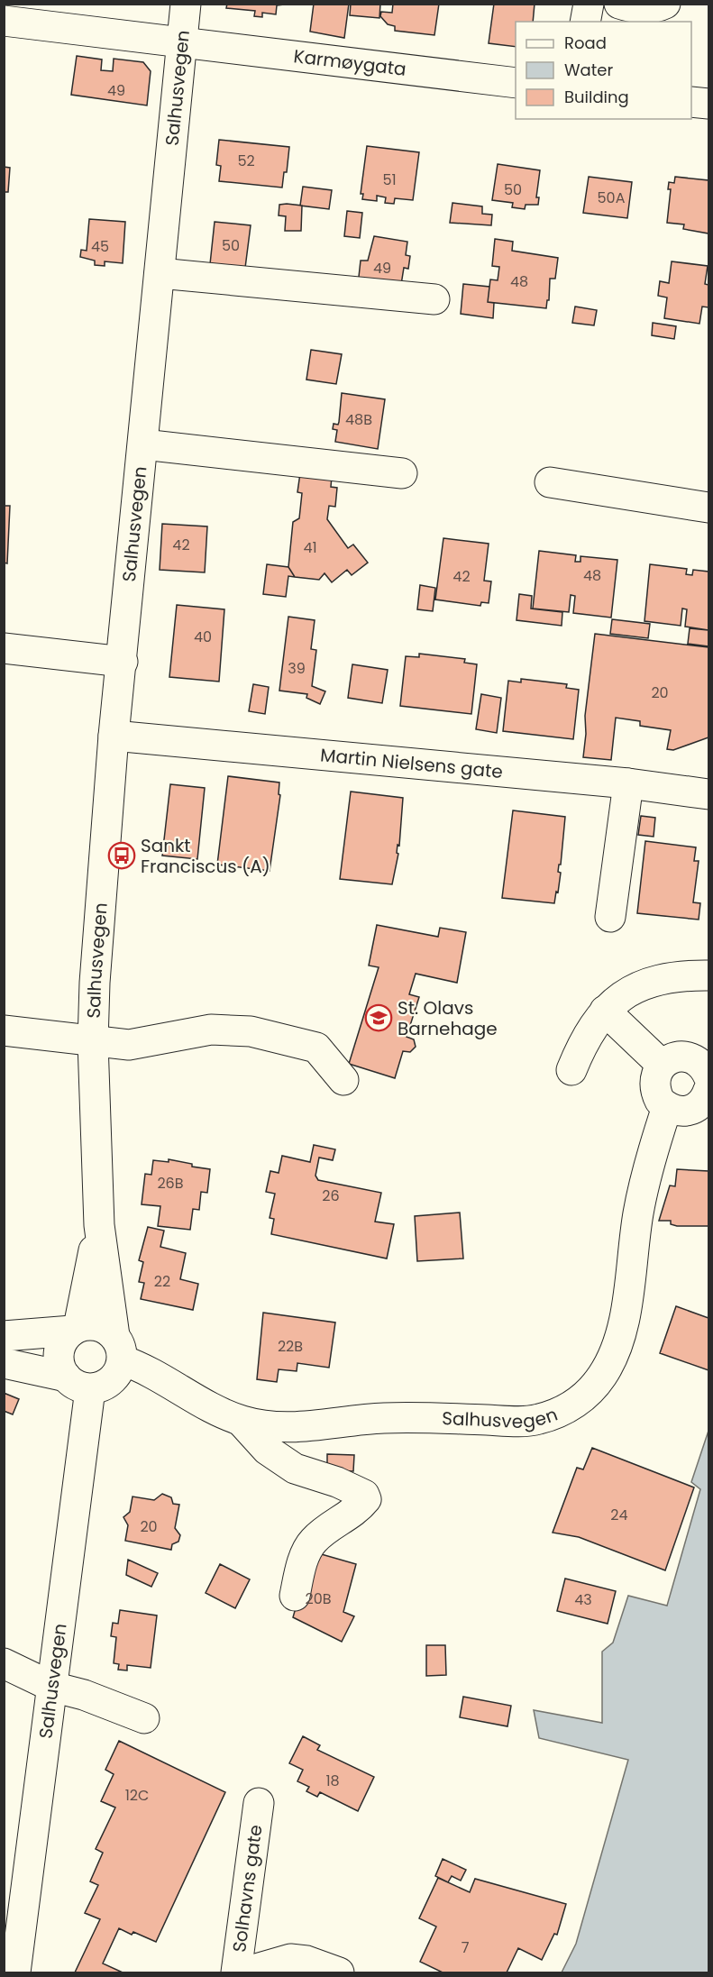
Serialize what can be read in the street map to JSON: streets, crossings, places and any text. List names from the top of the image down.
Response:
{
  "streets": {
    "street": [
      "Karmøygata",
      "Salhusvegen",
      "Martin Nielsens gate",
      "Solhavns gate"
    ]
  },
  "crossings": [
    ["Karmøygata", "Salhusvegen"],
    ["Salhusvegen", "Martin Nielsens gate"]
  ],
  "places": {
    "bus stop": ["Sankt Franciscus (A)"],
    "school or university": ["St. Olavs Barnehage"]
  },
  "house_numbers": [
    "49",
    "52",
    "51",
    "50",
    "50A",
    "50",
    "45",
    "49",
    "48",
    "48B",
    "42",
    "41",
    "48",
    "42",
    "40",
    "39",
    "20",
    "26B",
    "26",
    "22",
    "22B",
    "24",
    "20",
    "20B",
    "43",
    "18",
    "12C",
    "7"
  ],
  "legend": ["Road", "Water", "Building"]
}
